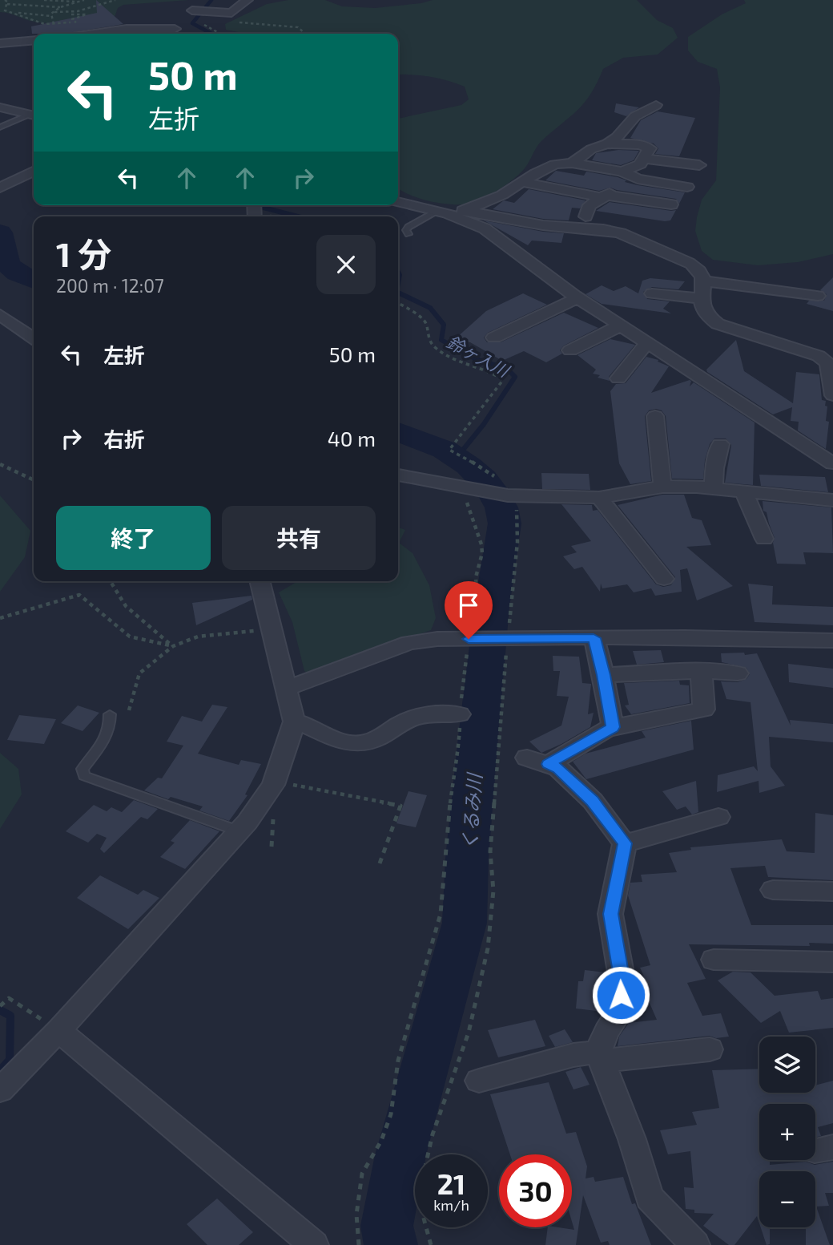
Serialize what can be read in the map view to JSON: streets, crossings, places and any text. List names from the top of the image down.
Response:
{
  "water": ["鈴ヶ入川", "くるみ川"],
  "page": {
    "turn": ["50 m", "左折"],
    "heading": ["1 分", "200 m · 12:07"],
    "list": [
      {
        "name": "左折",
        "value": "50 m"
      },
      {
        "name": "右折",
        "value": "40 m"
      }
    ],
    "buttons": ["終了", "共有"],
    "map_buttons": ["+", "−"],
    "speed": "21 km/h",
    "limit": "30"
  }
}
